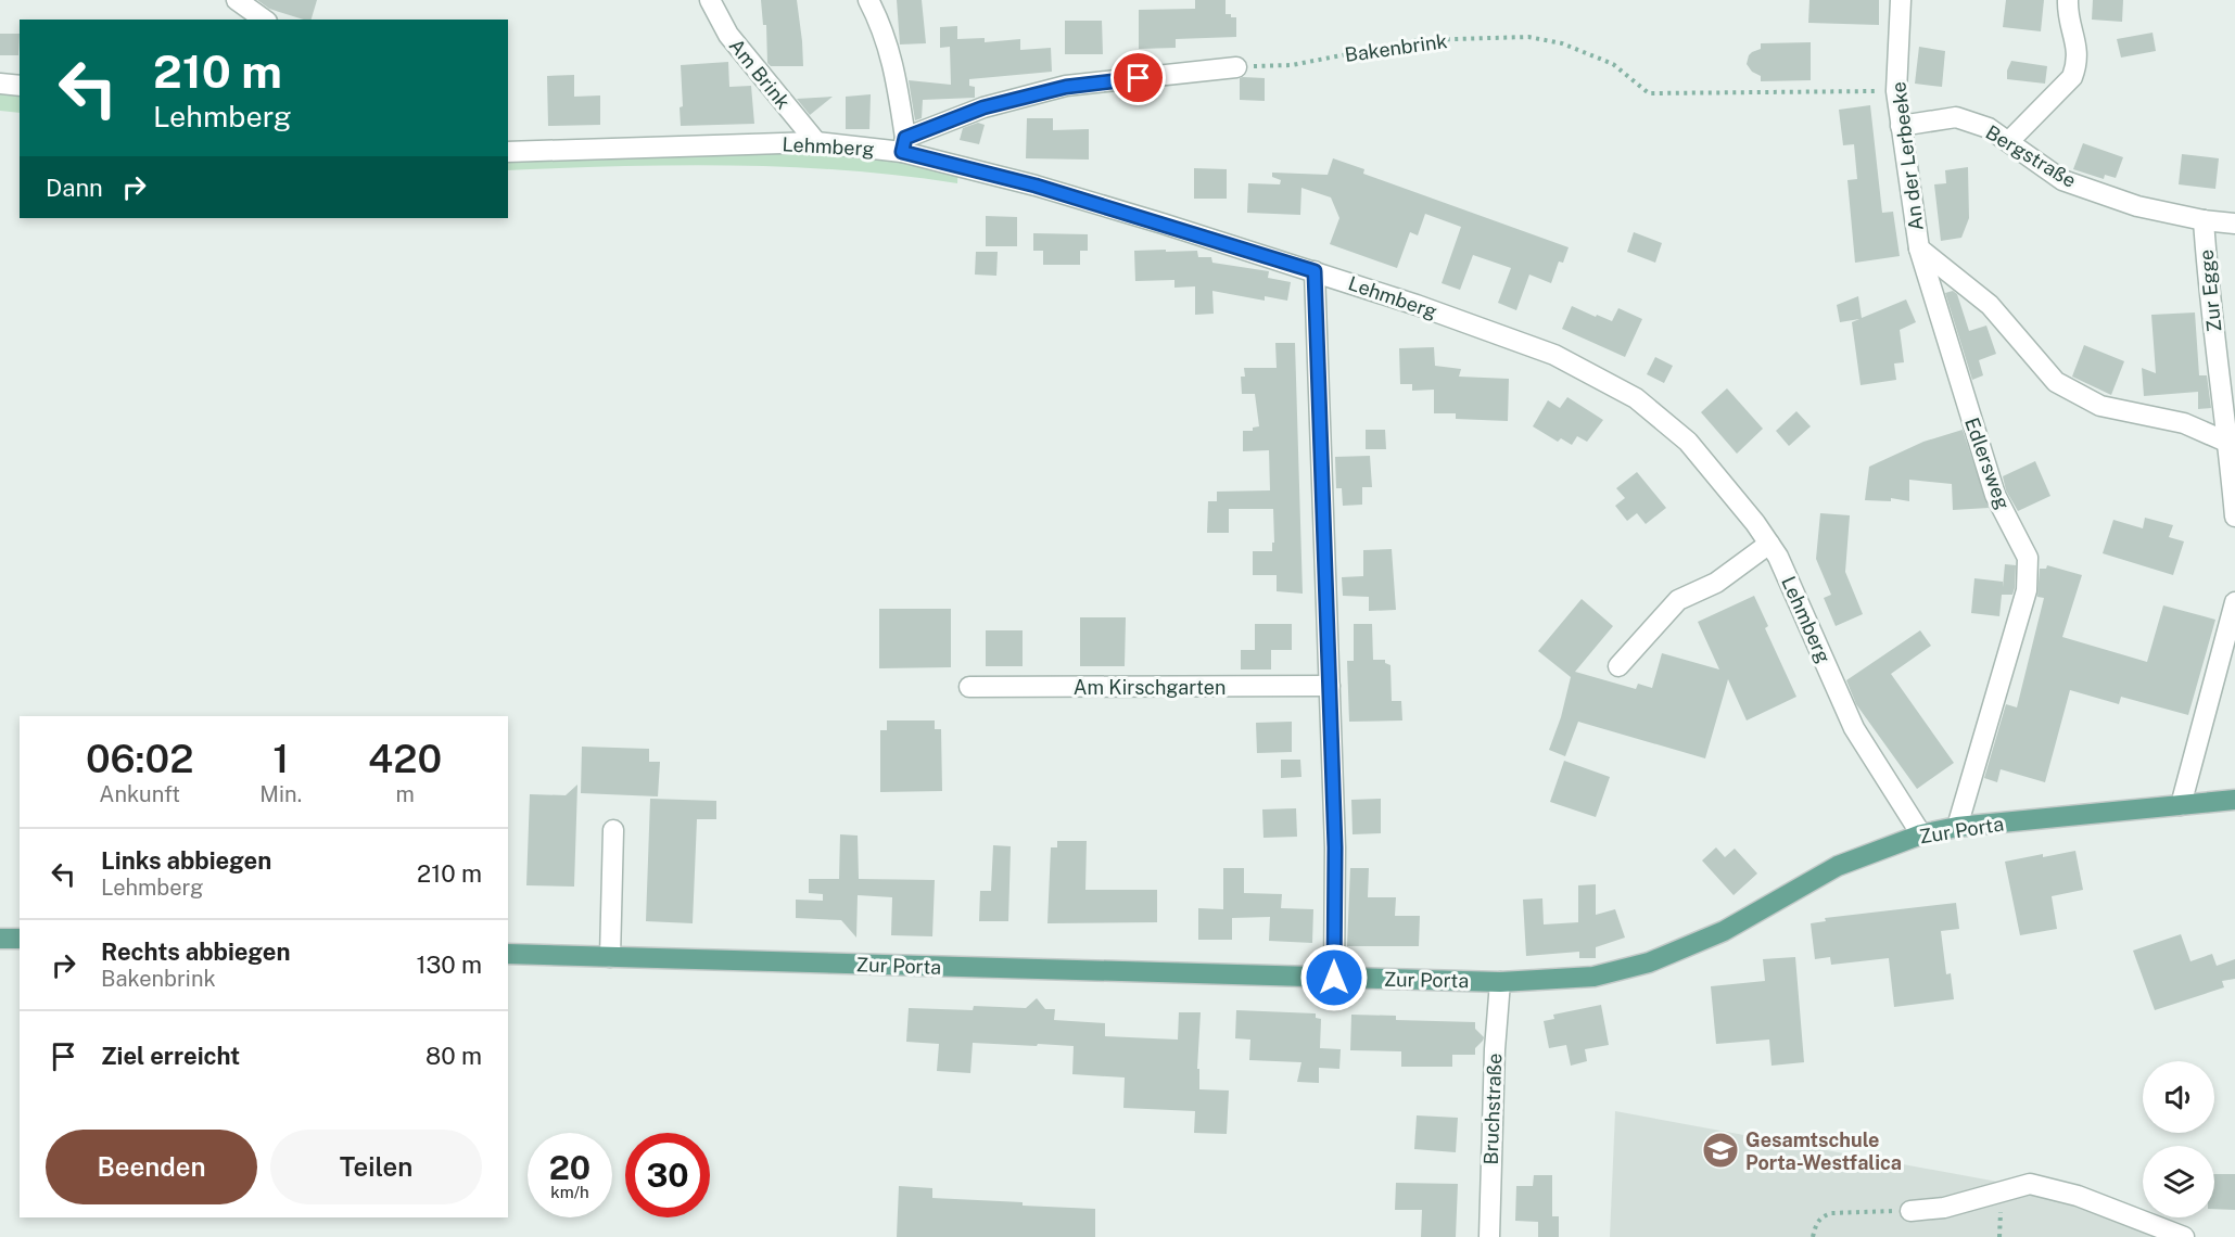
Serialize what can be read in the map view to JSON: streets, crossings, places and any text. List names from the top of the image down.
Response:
{
  "streets": {
    "main road": ["Zur Porta"],
    "street": [
      "Am Brink",
      "Lehmberg",
      "An der Lerbeeke",
      "Bergstraße",
      "Zur Egge",
      "Edlersweg",
      "Am Kirschgarten",
      "Bruchstraße"
    ],
    "path": ["Bakenbrink"]
  },
  "crossings": [
    ["Bakenbrink", "An der Lerbeeke"],
    ["Am Brink", "Lehmberg"],
    ["Lehmberg", "Zur Porta"],
    ["An der Lerbeeke", "Bergstraße"],
    ["An der Lerbeeke", "Zur Egge"],
    ["An der Lerbeeke", "Edlersweg"],
    ["Bergstraße", "Zur Egge"],
    ["Edlersweg", "Zur Porta"],
    ["Zur Porta", "Bruchstraße"]
  ],
  "places": {
    "school or university": ["Gesamtschule Porta-Westfalica"]
  },
  "page": {
    "turn": ["210 m", "Lehmberg"],
    "then": "Dann",
    "eta": [
      "06:02",
      "Ankunft",
      "1",
      "Min.",
      "420",
      "m"
    ],
    "list": [
      {
        "name": "Links abbiegen",
        "note": "Lehmberg",
        "value": "210 m"
      },
      {
        "name": "Rechts abbiegen",
        "note": "Bakenbrink",
        "value": "130 m"
      },
      {
        "name": "Ziel erreicht",
        "value": "80 m"
      }
    ],
    "buttons": ["Beenden", "Teilen"],
    "speed": "20 km/h",
    "limit": "30"
  }
}
